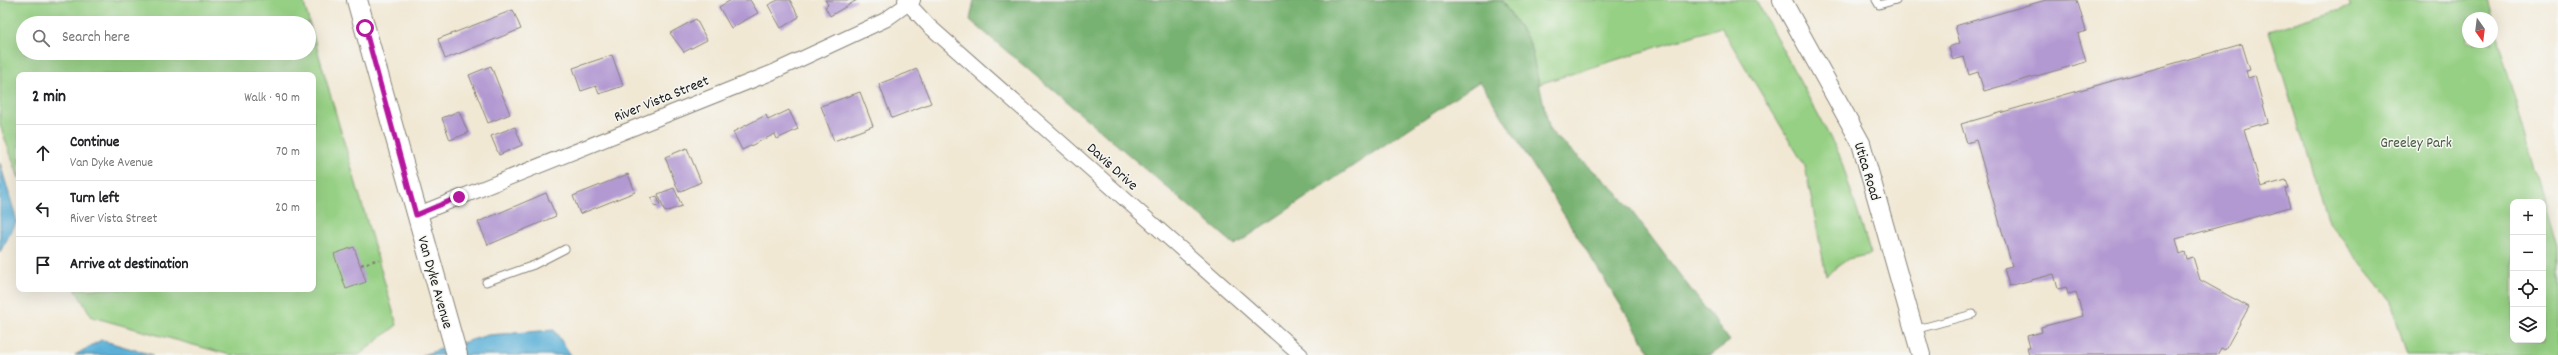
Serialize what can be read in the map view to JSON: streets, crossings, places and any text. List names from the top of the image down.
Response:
{
  "streets": {
    "main road": ["Van Dyke Avenue"],
    "street": ["River Vista Street", "Davis Drive", "Utica Road"]
  },
  "crossings": [
    ["River Vista Street", "Davis Drive"],
    ["River Vista Street", "Van Dyke Avenue"]
  ],
  "parks": ["Greeley Park"],
  "north": "bottom",
  "page": {
    "search": "Search here",
    "heading": ["2 min", "Walk · 90 m"],
    "list": [
      ["Continue", "Van Dyke Avenue", "70 m"],
      ["Turn left", "River Vista Street", "20 m"],
      "Arrive at destination"
    ],
    "map_buttons": ["+", "−"]
  }
}
